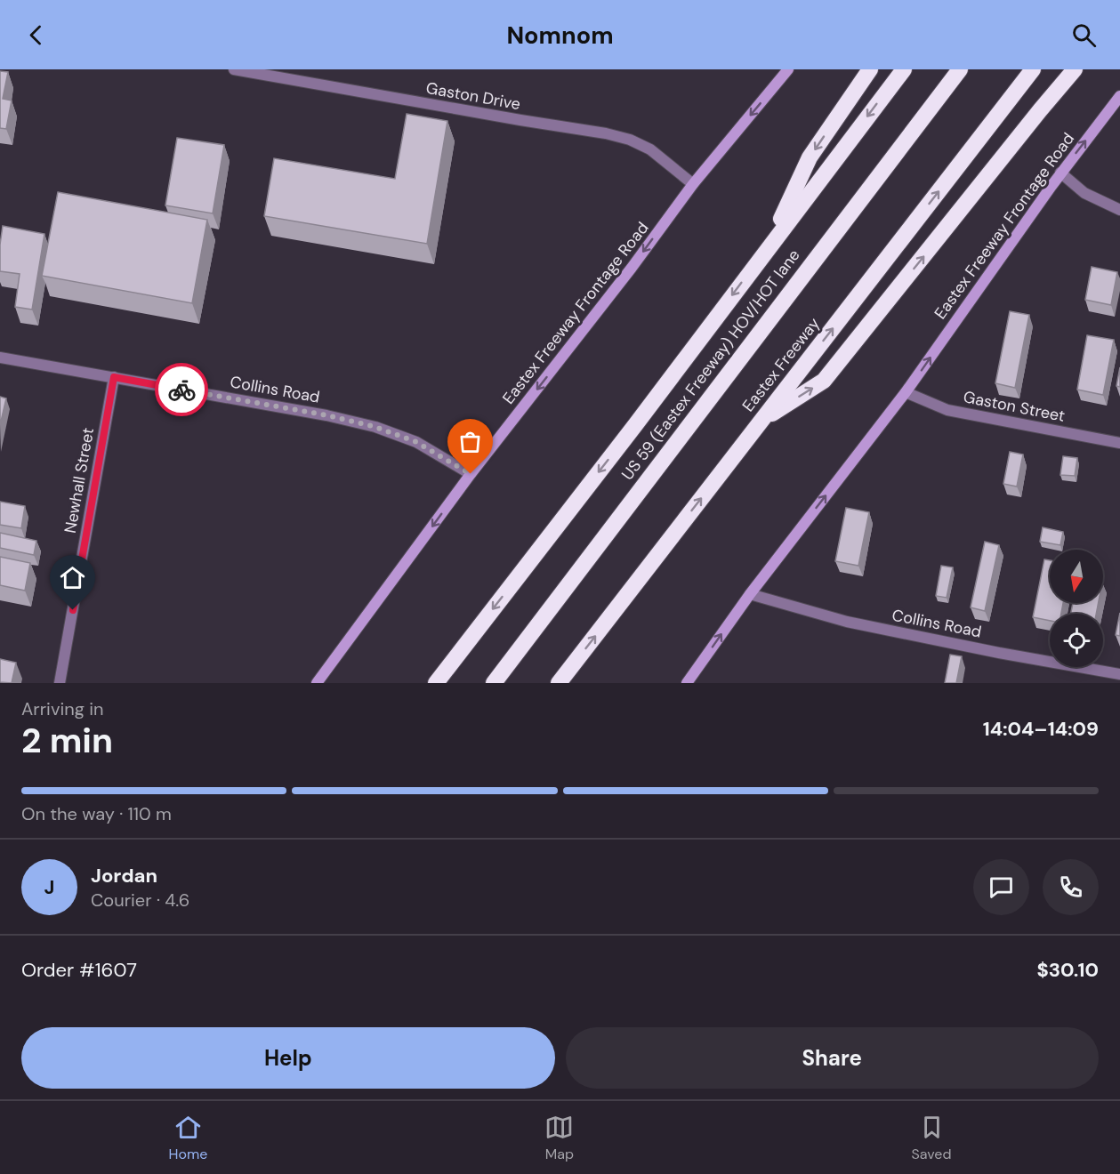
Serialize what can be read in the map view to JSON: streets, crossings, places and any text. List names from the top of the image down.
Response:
{
  "streets": {
    "highway": ["US 59 (Eastex Freeway) HOV/HOT lane", "Eastex Freeway"],
    "main road": ["Eastex Freeway Frontage Road"],
    "street": [
      "Gaston Drive",
      "Collins Road",
      "Gaston Street",
      "Newhall Street"
    ]
  },
  "crossings": [
    ["Gaston Drive", "Eastex Freeway Frontage Road"],
    ["Eastex Freeway Frontage Road", "Collins Road"],
    ["Eastex Freeway Frontage Road", "Gaston Street"],
    ["Collins Road", "Newhall Street"]
  ],
  "north": "bottom",
  "page": {
    "header": "Nomnom",
    "heading": ["2 min", "Arriving in", "14:04–14:09"],
    "panel": [
      "Jordan",
      "Courier · 4.6",
      "Order #1607",
      "$30.10"
    ],
    "bar": "On the way · 110 m",
    "round": "J",
    "buttons": ["Help", "Share"],
    "tabs": ["Home", "Map", "Saved"]
  }
}
